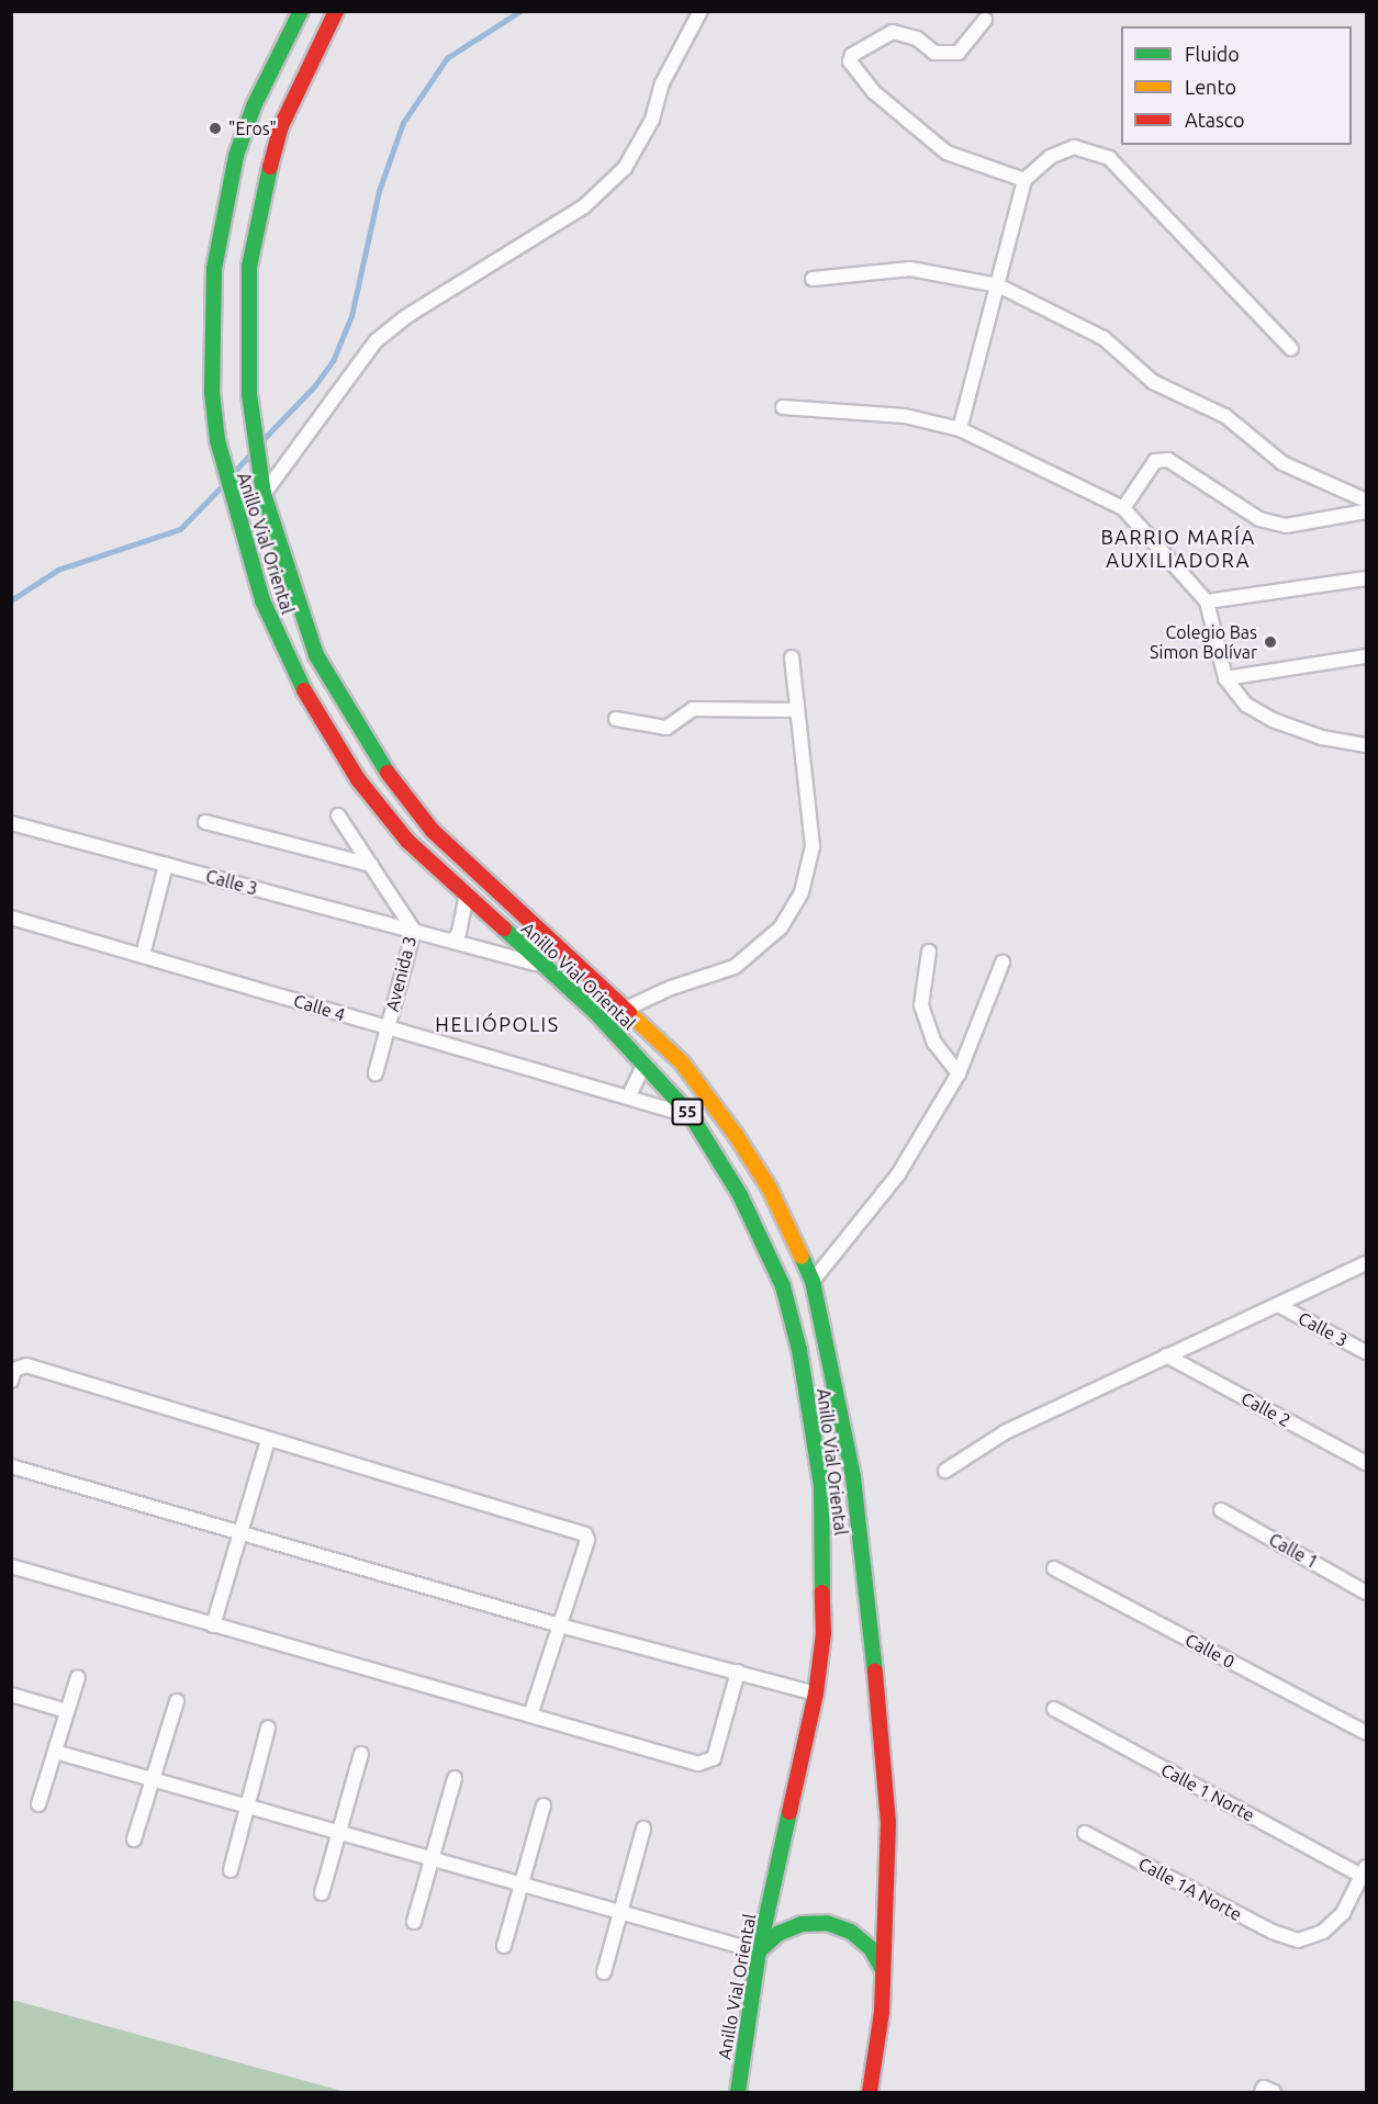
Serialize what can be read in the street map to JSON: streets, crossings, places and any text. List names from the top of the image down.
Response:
{
  "streets": {
    "highway": ["Anillo Vial Oriental", "55"],
    "street": [
      "Calle 3",
      "Avenida 3",
      "Calle 4",
      "Calle 2",
      "Calle 1",
      "Calle 0",
      "Calle 1 Norte",
      "Calle 1A Norte"
    ]
  },
  "crossings": [
    ["Anillo Vial Oriental", "Calle 3"],
    ["Anillo Vial Oriental", "Calle 4"],
    ["Calle 3", "Avenida 3"],
    ["Avenida 3", "Calle 4"],
    ["Calle 1 Norte", "Calle 1A Norte"]
  ],
  "districts": ["BARRIO MARÍA AUXILIADORA", "HELIÓPOLIS"],
  "places": ["\"Eros\"", "Colegio Bas Simon Bolívar"],
  "legend": ["Fluido", "Lento", "Atasco"]
}
